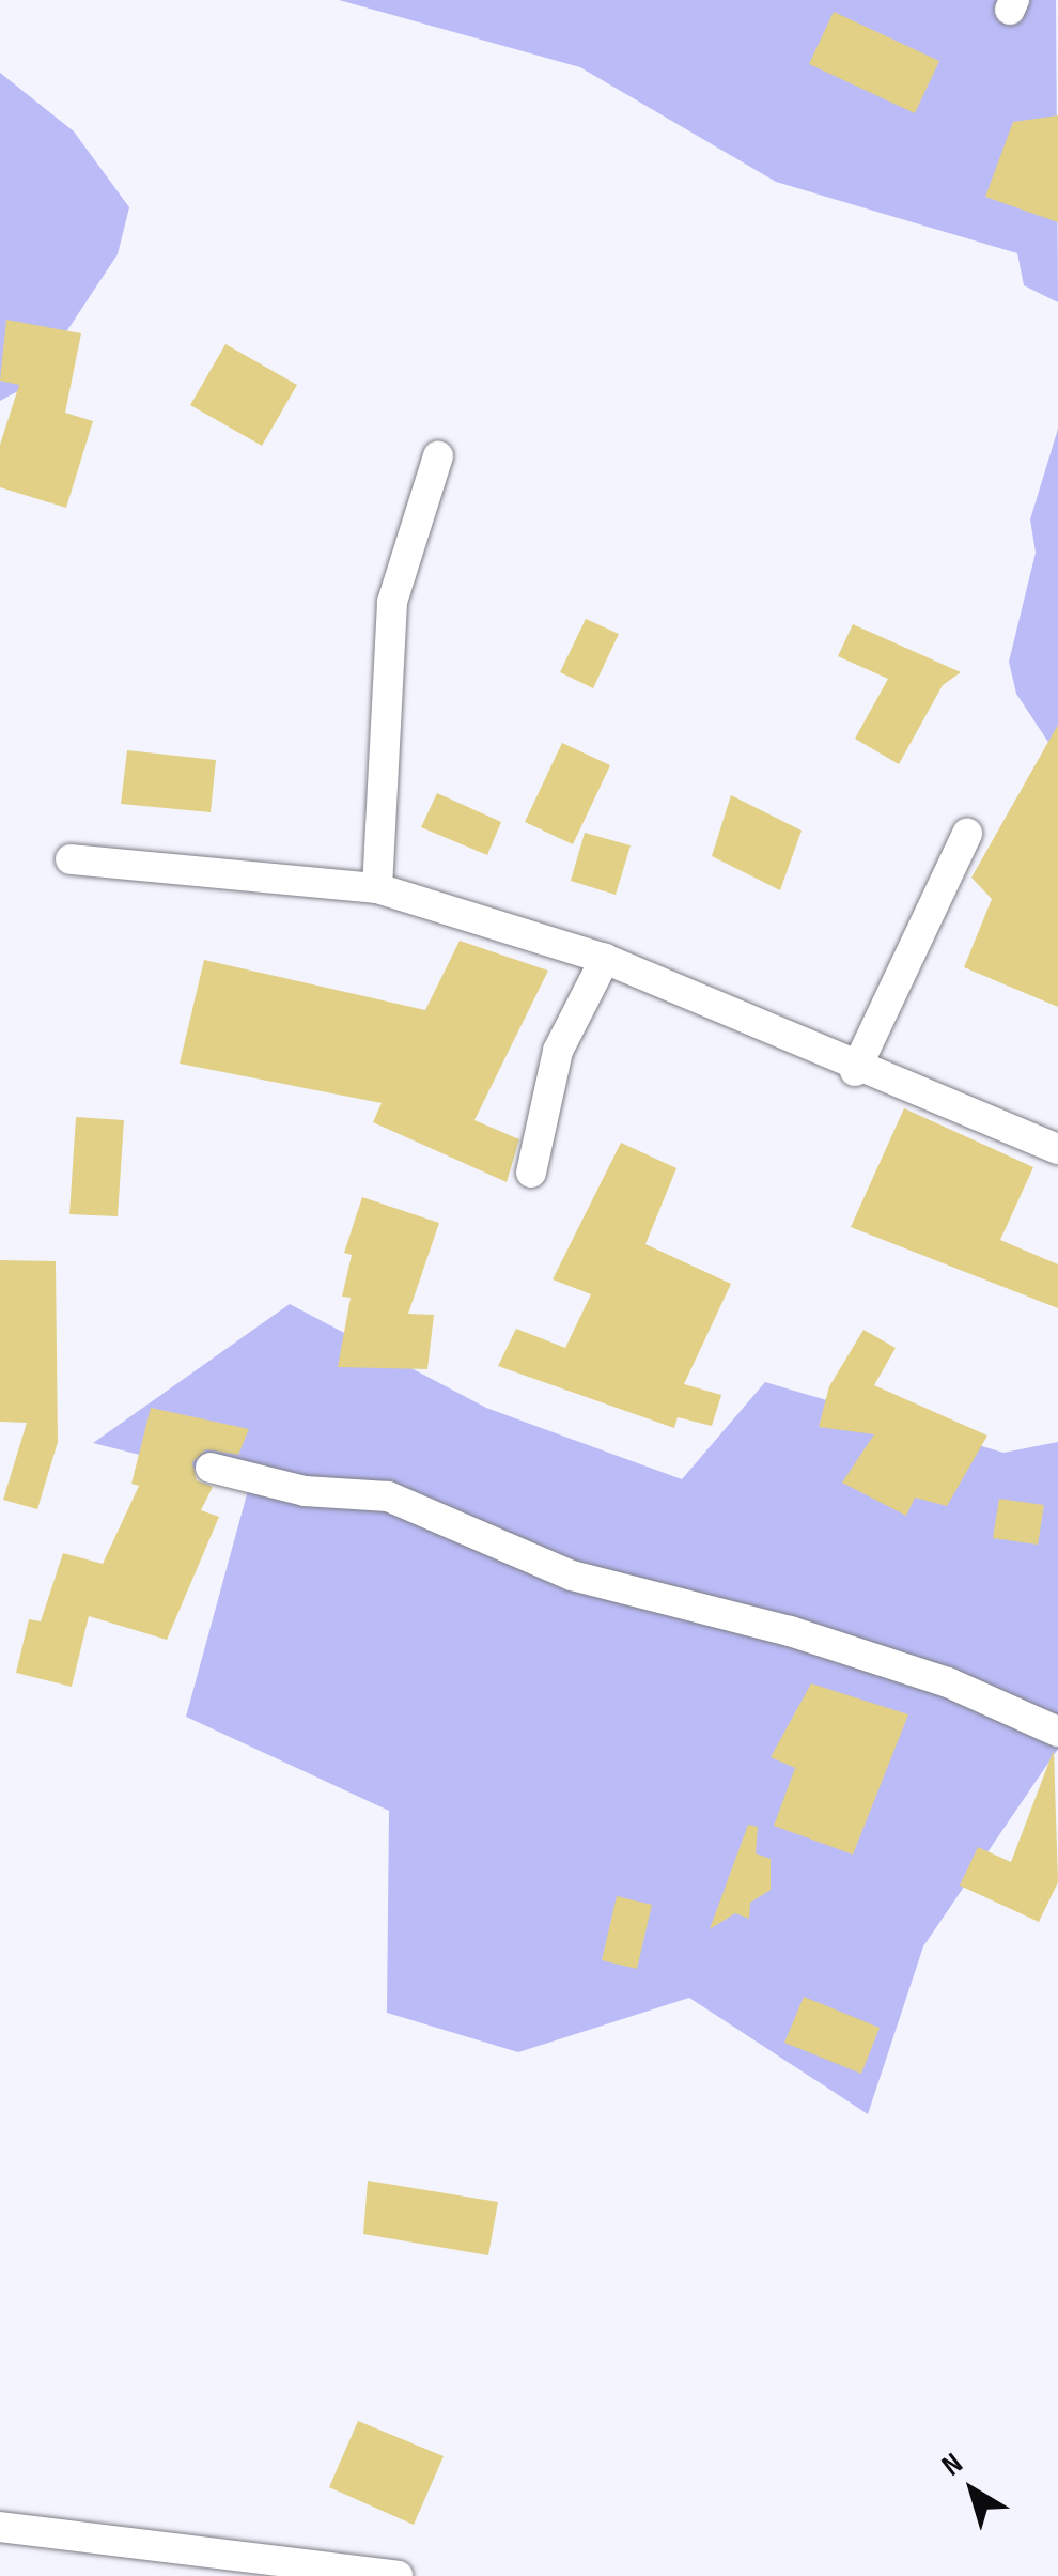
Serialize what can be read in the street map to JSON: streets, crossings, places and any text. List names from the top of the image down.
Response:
{
  "north": "top left"
}
